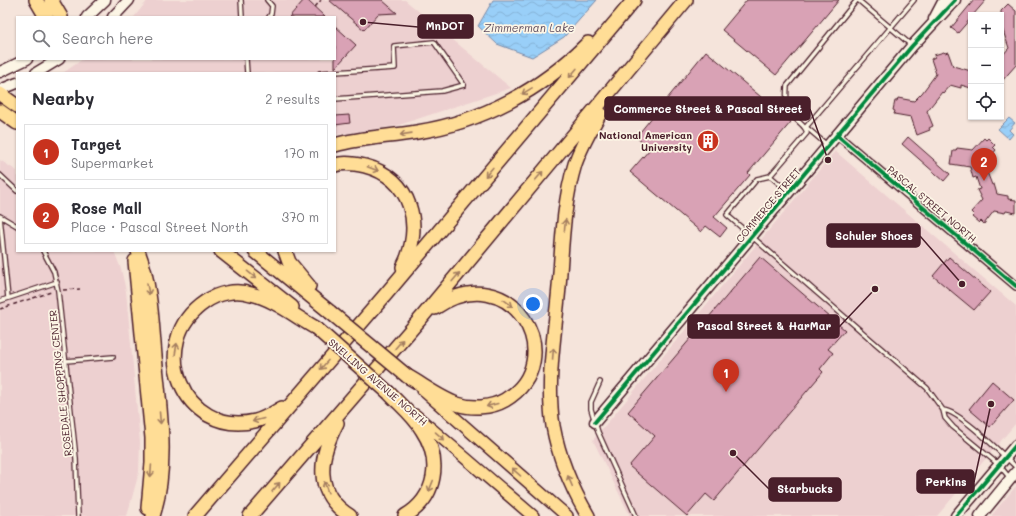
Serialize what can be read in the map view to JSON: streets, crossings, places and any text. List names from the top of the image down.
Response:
{
  "streets": {
    "highway": ["SNELLING AVENUE NORTH"],
    "street": ["PASCAL STREET NORTH", "COMMERCE STREET"],
    "lane": ["ROSEDALE SHOPPING CENTER"]
  },
  "crossings": [
    ["PASCAL STREET NORTH", "COMMERCE STREET"]
  ],
  "water": ["Zimmerman Lake"],
  "places": {
    "other": [
      "MnDOT",
      "Commerce Street & Pascal Street",
      "Schuler Shoes",
      "Pascal Street & HarMar",
      "Perkins",
      "Starbucks"
    ],
    "building": ["National American University"]
  },
  "page": {
    "map_buttons": ["+", "−"],
    "search": "Search here",
    "heading": ["Nearby", "2 results"],
    "list": [
      {
        "mark": "1",
        "name": "Target",
        "note": "Supermarket",
        "value": "170 m"
      },
      {
        "mark": "2",
        "name": "Rose Mall",
        "note": "Place · Pascal Street North",
        "value": "370 m"
      }
    ],
    "pins": ["2", "1"]
  }
}
